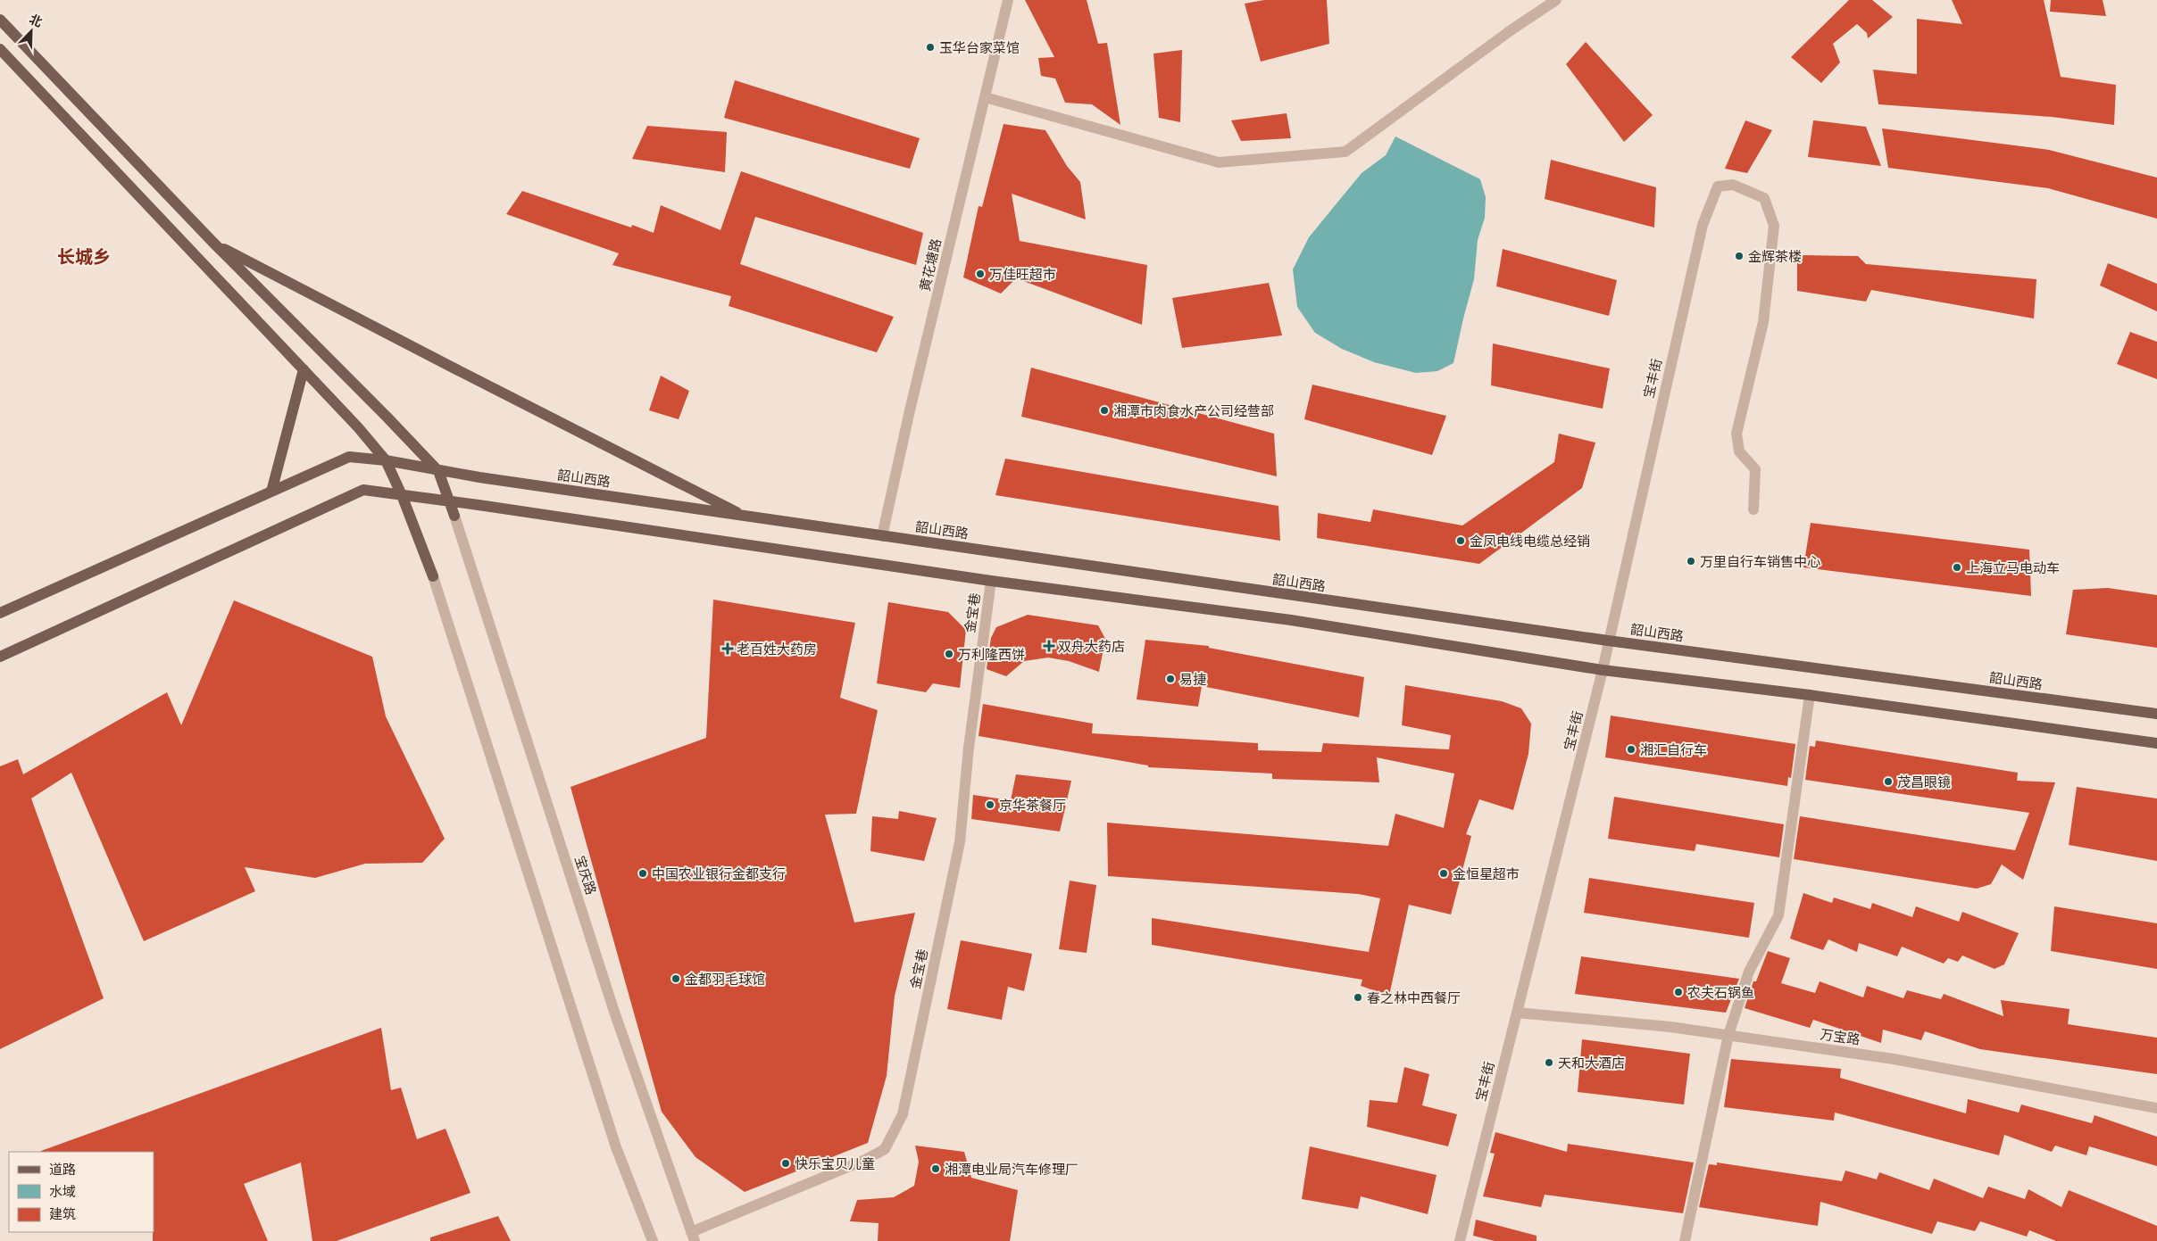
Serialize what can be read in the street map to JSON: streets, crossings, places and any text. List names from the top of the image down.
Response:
{
  "streets": {
    "main road": ["韶山西路"],
    "street": [
      "黄花塘路",
      "宝丰街",
      "金宝巷",
      "宝庆路",
      "万宝路"
    ]
  },
  "crossings": [
    ["黄花塘路", "韶山西路"],
    ["宝丰街", "韶山西路"],
    ["宝丰街", "万宝路"],
    ["金宝巷", "宝庆路"]
  ],
  "districts": ["长城乡"],
  "places": {
    "other": [
      "玉华台家菜馆",
      "金辉茶楼",
      "万佳旺超市",
      "湘潭市肉食水产公司经营部",
      "金凤电线电缆总经销",
      "万里自行车销售中心",
      "上海立马电动车",
      "万利隆西饼",
      "易捷",
      "湘汇自行车",
      "茂昌眼镜",
      "京华茶餐厅",
      "中国农业银行金都支行",
      "金恒星超市",
      "金都羽毛球馆",
      "农夫石锅鱼",
      "春之林中西餐厅",
      "天和大酒店",
      "快乐宝贝儿童",
      "湘潭电业局汽车修理厂"
    ],
    "health": ["双舟大药店", "老百姓大药房"]
  },
  "legend": ["道路", "水域", "建筑"],
  "north": "top right"
}
